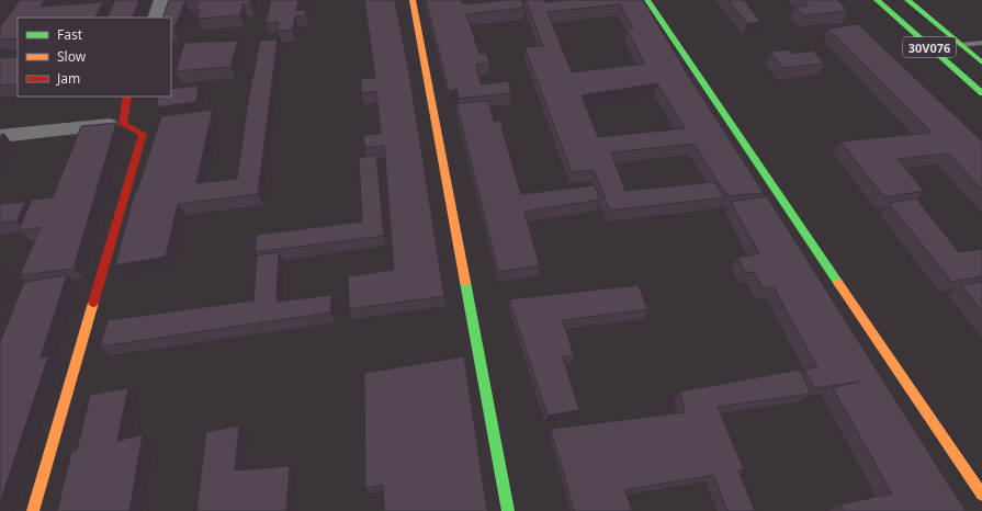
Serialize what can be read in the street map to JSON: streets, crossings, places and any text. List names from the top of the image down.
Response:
{
  "streets": {
    "street": ["30V076"]
  },
  "legend": ["Fast", "Slow", "Jam"]
}
